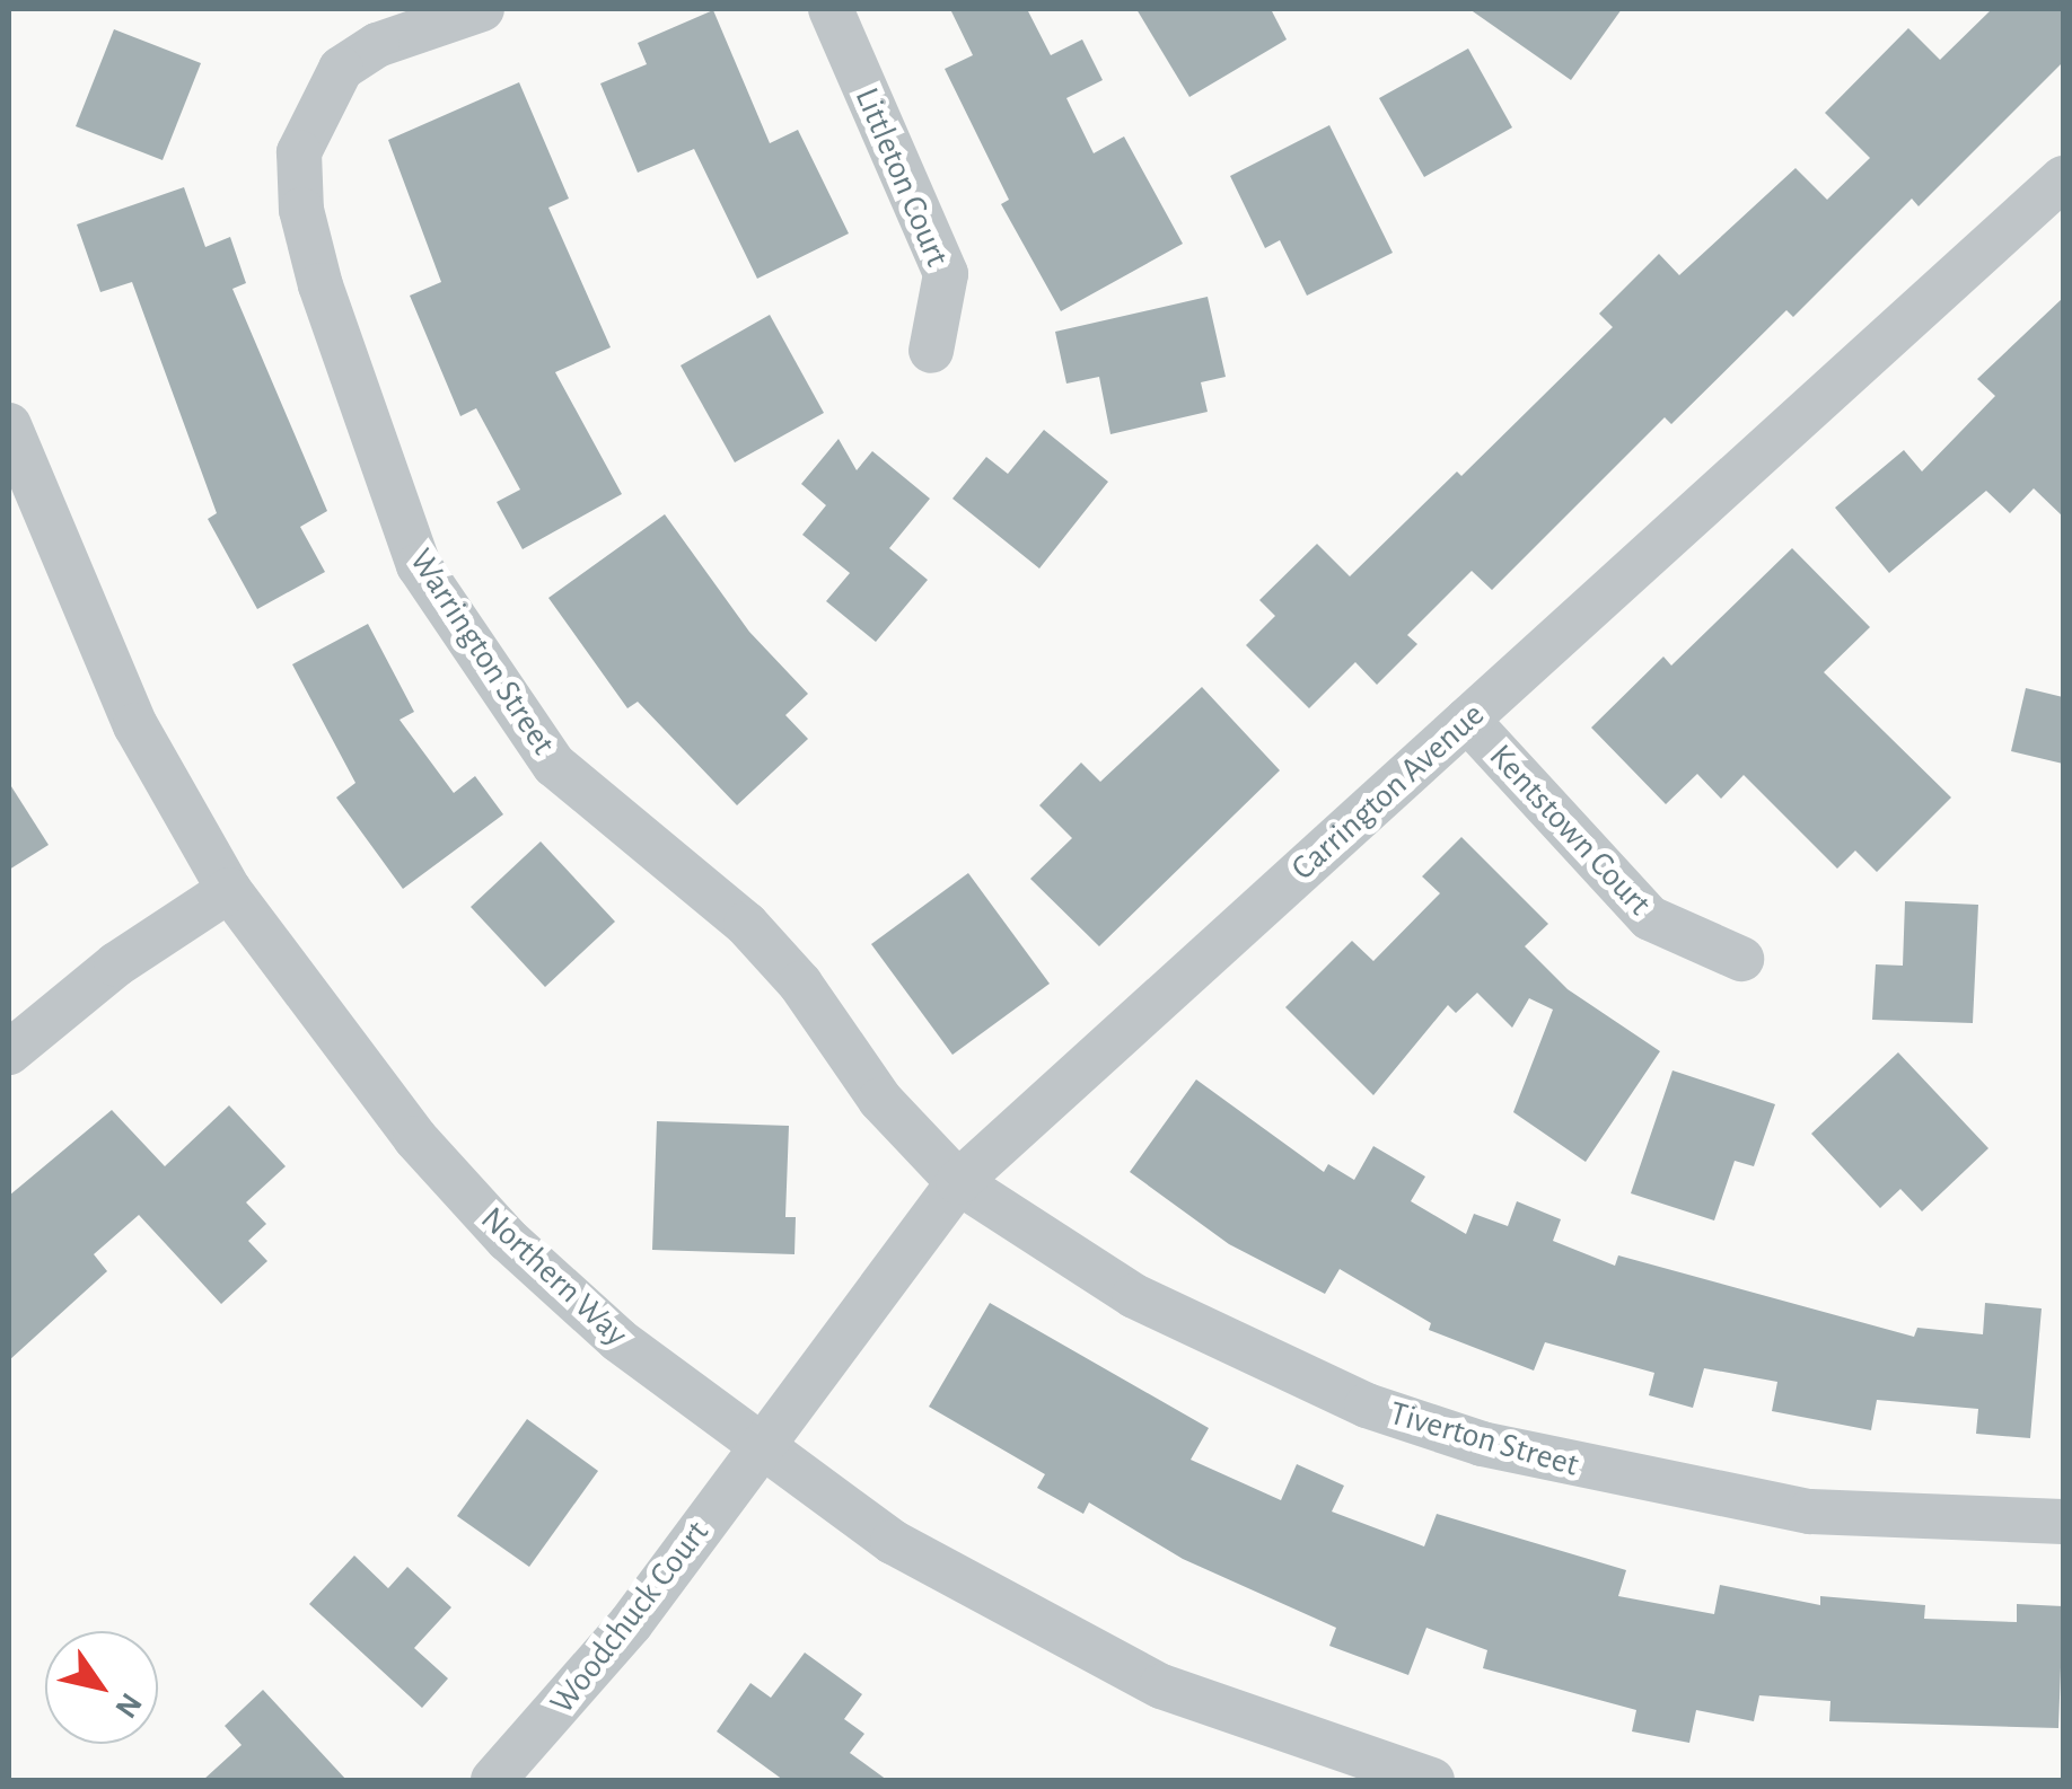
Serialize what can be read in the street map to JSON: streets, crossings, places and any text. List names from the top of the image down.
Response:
{
  "streets": {
    "street": [
      "Littleton Court",
      "Warrington Street",
      "Carrington Avenue",
      "Kentstown Court",
      "Northern Way",
      "Tiverton Street",
      "Woodchuck Court"
    ]
  },
  "crossings": [
    ["Warrington Street", "Carrington Avenue"],
    ["Warrington Street", "Tiverton Street"],
    ["Carrington Avenue", "Kentstown Court"],
    ["Carrington Avenue", "Northern Way"],
    ["Carrington Avenue", "Tiverton Street"],
    ["Carrington Avenue", "Woodchuck Court"],
    ["Northern Way", "Woodchuck Court"]
  ],
  "north": "bottom right"
}
